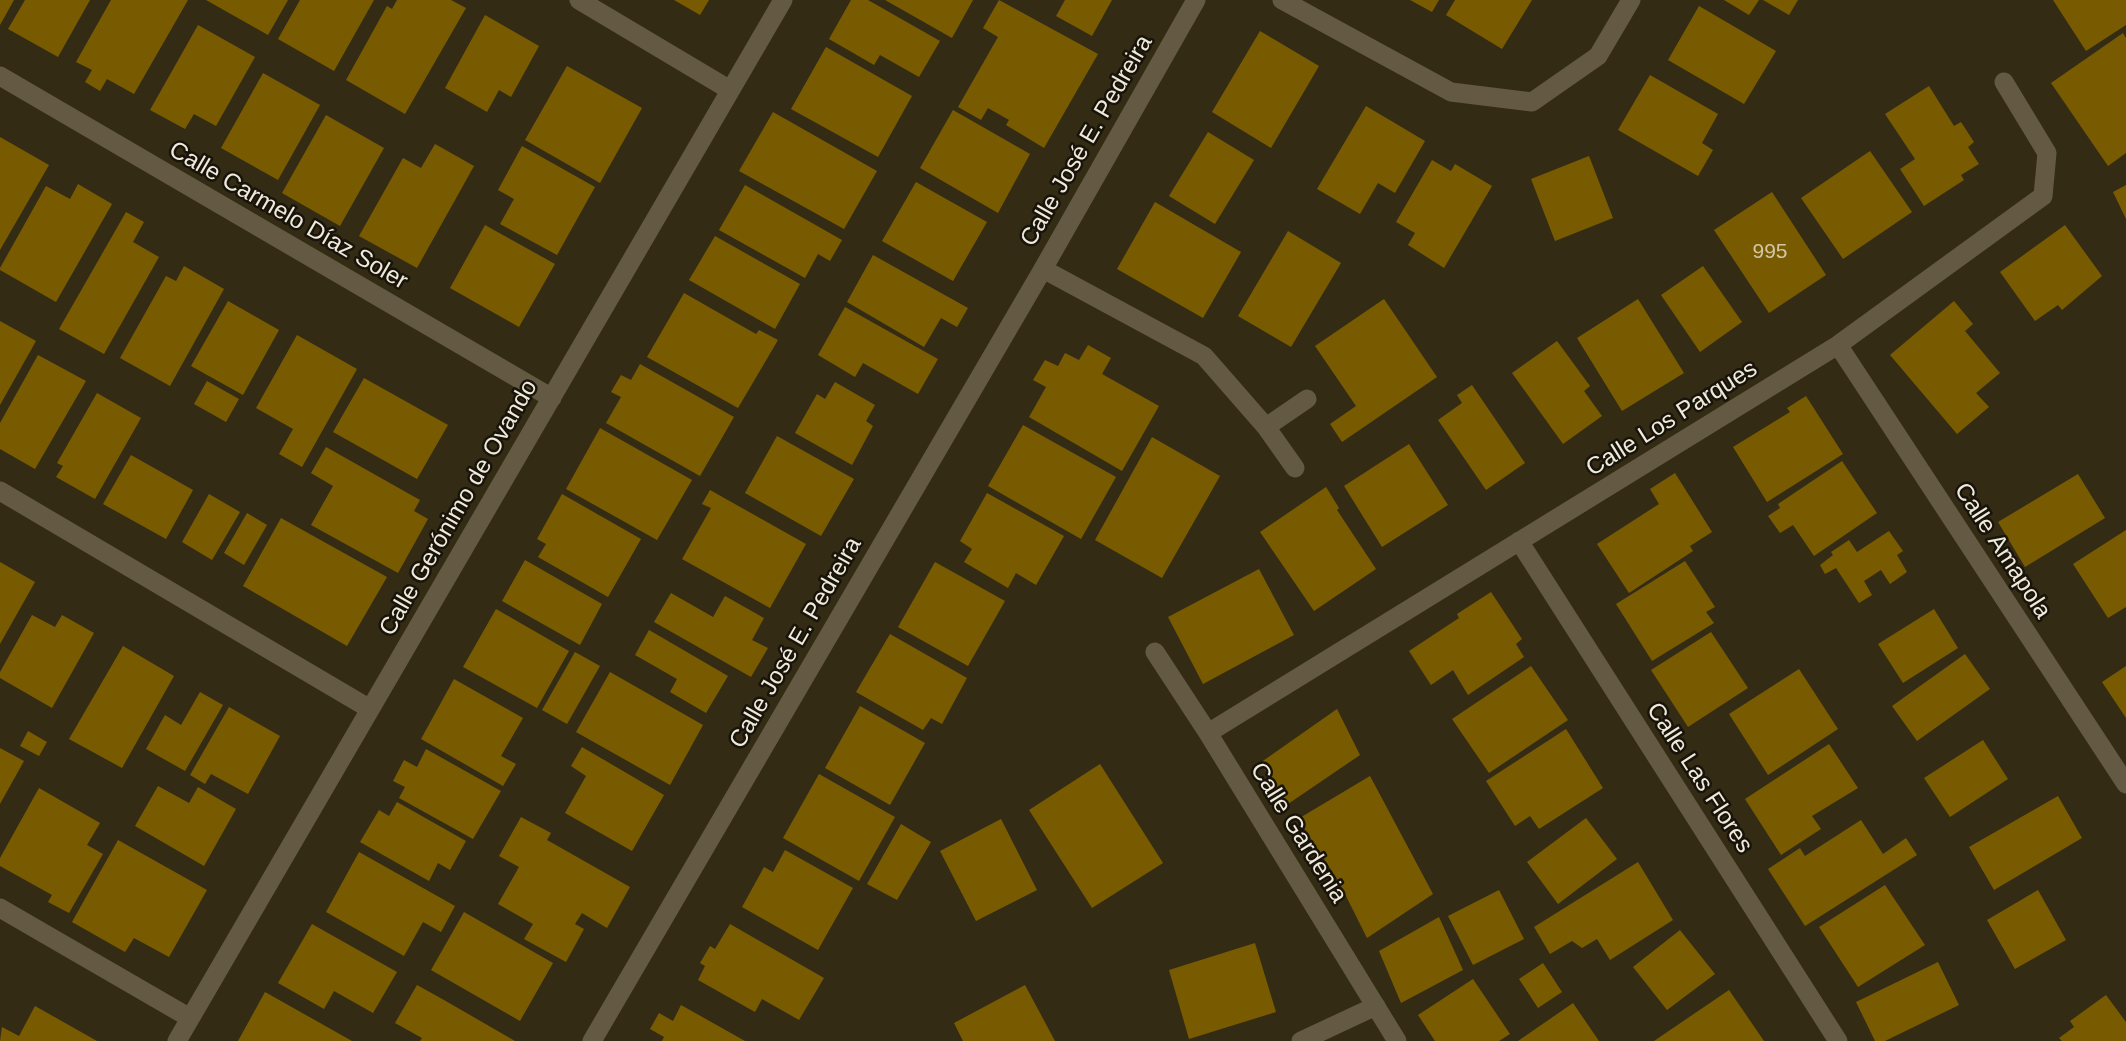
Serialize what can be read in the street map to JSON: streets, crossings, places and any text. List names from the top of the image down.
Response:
{
  "streets": {
    "street": [
      "Calle José E. Pedreira",
      "Calle Carmelo Díaz Soler",
      "Calle Los Parques",
      "Calle Gerónimo de Ovando",
      "Calle Amapola",
      "Calle Las Flores",
      "Calle Gardenia"
    ]
  },
  "crossings": [
    ["Calle Carmelo Díaz Soler", "Calle Gerónimo de Ovando"],
    ["Calle Los Parques", "Calle Amapola"],
    ["Calle Los Parques", "Calle Las Flores"],
    ["Calle Los Parques", "Calle Gardenia"]
  ],
  "house_numbers": ["995"]
}
